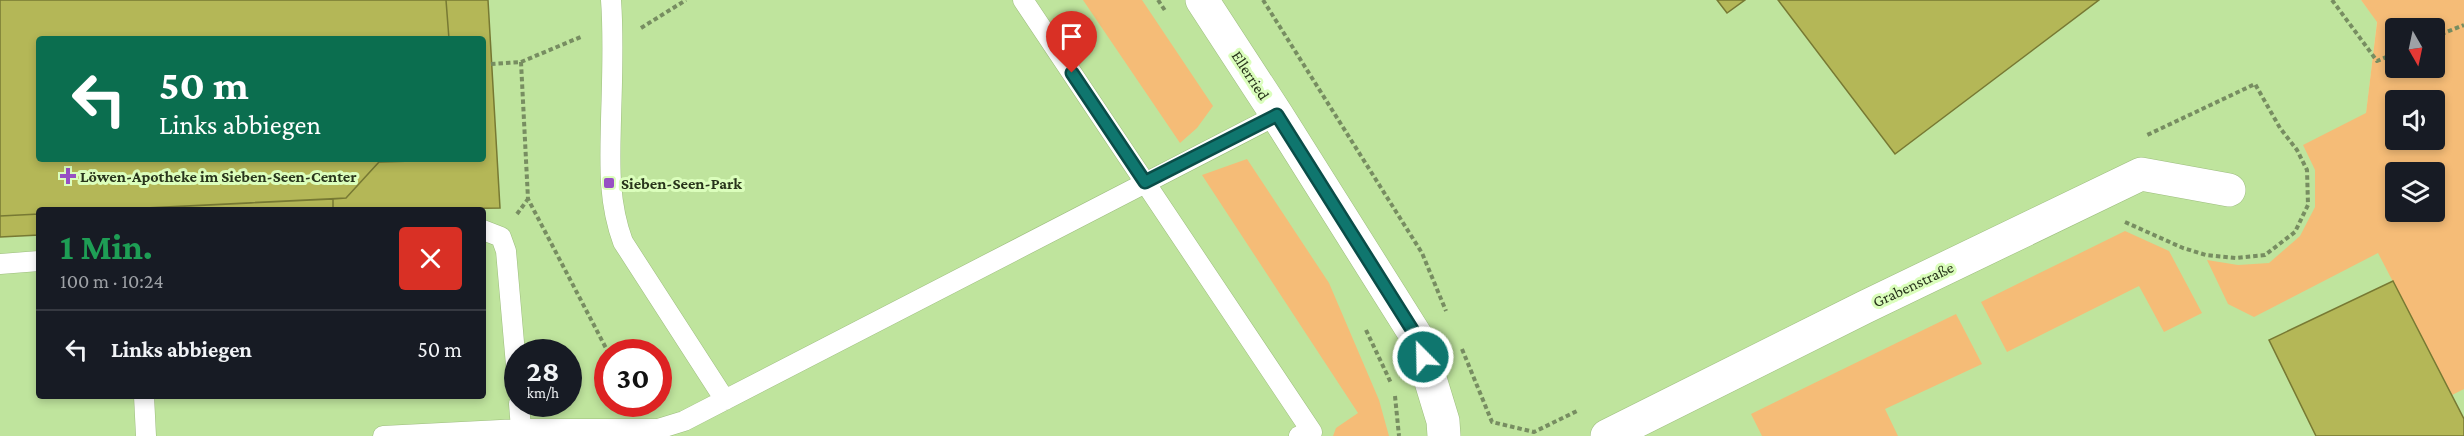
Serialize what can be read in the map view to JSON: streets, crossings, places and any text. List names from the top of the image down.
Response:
{
  "streets": {
    "street": ["Ellerried", "Grabenstraße"]
  },
  "places": {
    "health": ["Löwen-Apotheke im Sieben-Seen-Center"],
    "transit": ["Sieben-Seen-Park"]
  },
  "north": "bottom",
  "page": {
    "turn": ["50 m", "Links abbiegen"],
    "heading": ["1 Min.", "100 m · 10:24"],
    "list": [
      {
        "name": "Links abbiegen",
        "value": "50 m"
      }
    ],
    "speed": "28 km/h",
    "limit": "30"
  }
}
